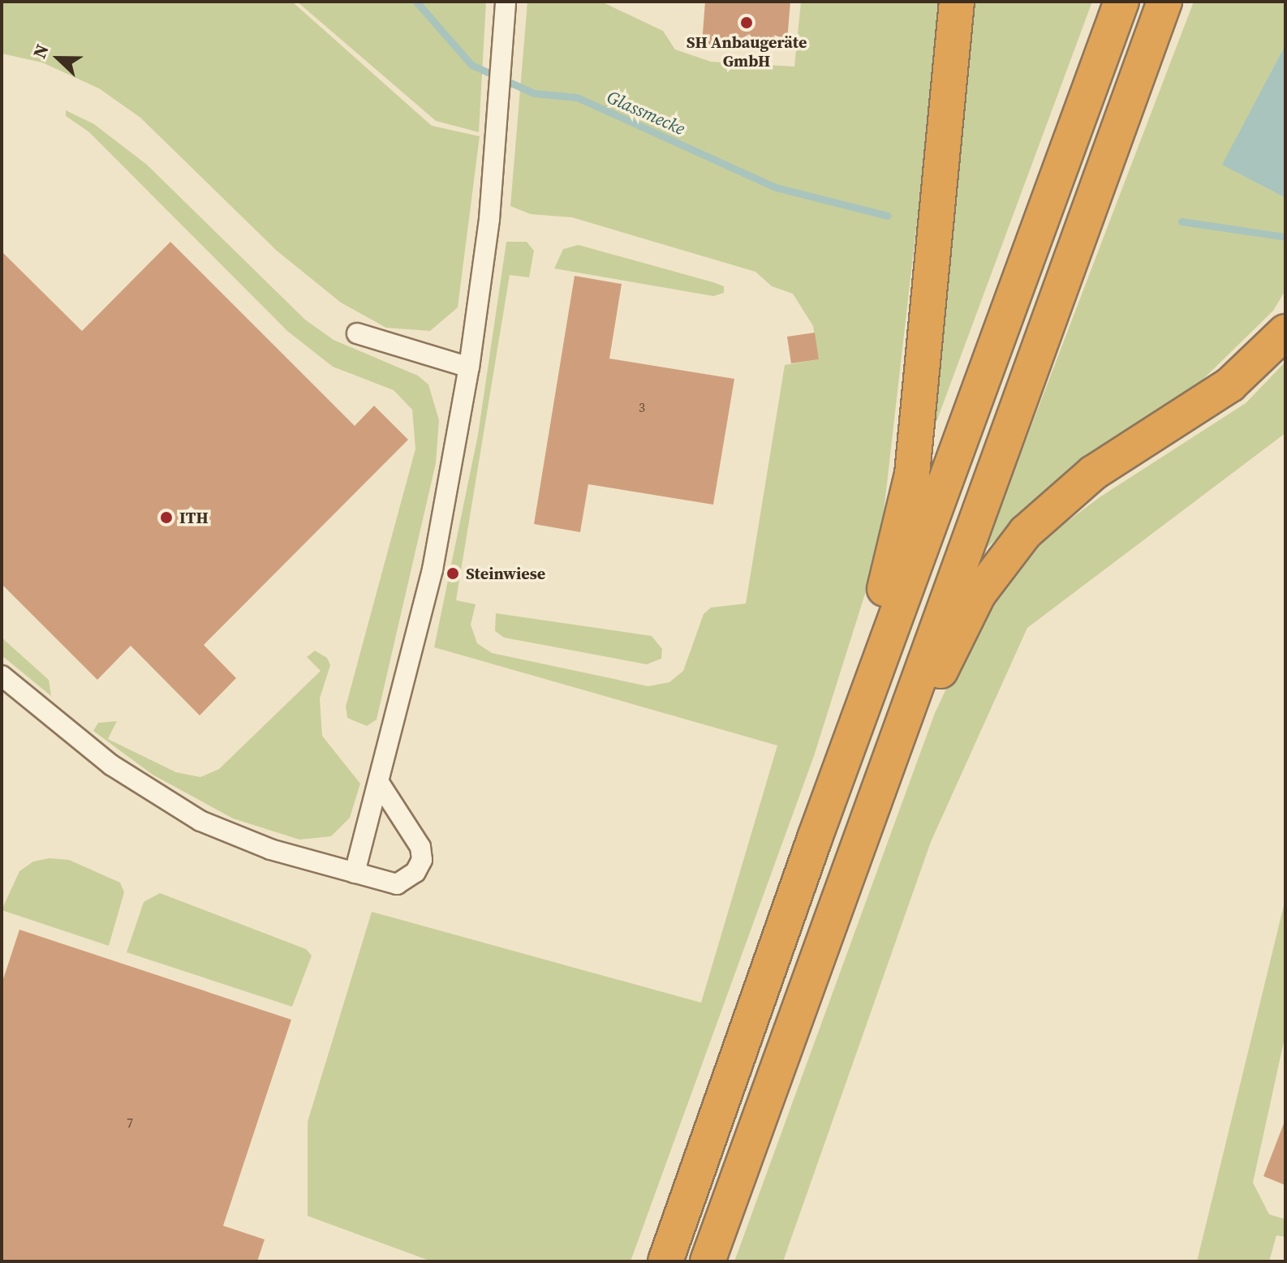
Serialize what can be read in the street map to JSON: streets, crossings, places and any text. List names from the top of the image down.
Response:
{
  "water": ["Glassmecke"],
  "places": ["SH Anbaugeräte GmbH", "ITH", "Steinwiese"],
  "house_numbers": ["3", "7"],
  "north": "left"
}
